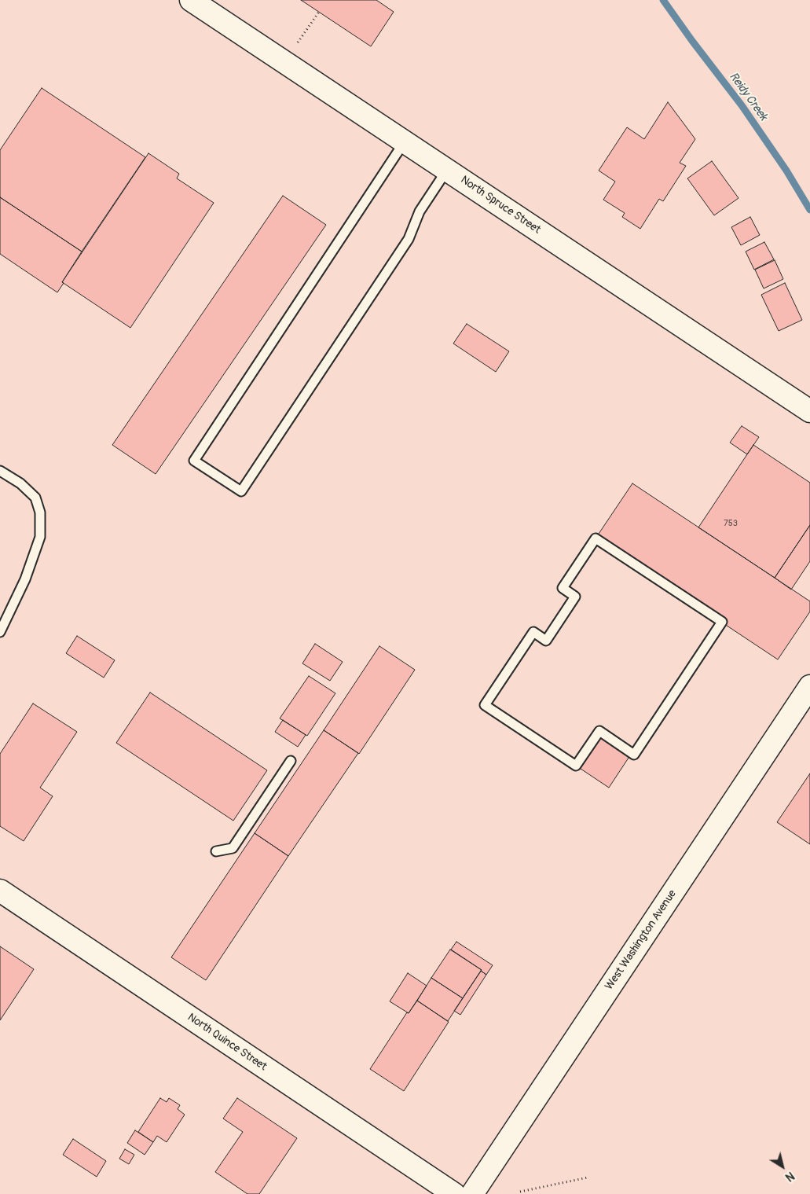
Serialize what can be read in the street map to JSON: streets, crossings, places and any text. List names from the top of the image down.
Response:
{
  "streets": {
    "main road": ["North Spruce Street", "West Washington Avenue", "North Quince Street"]
  },
  "water": ["Reidy Creek"],
  "house_numbers": ["753"],
  "north": "bottom right"
}
